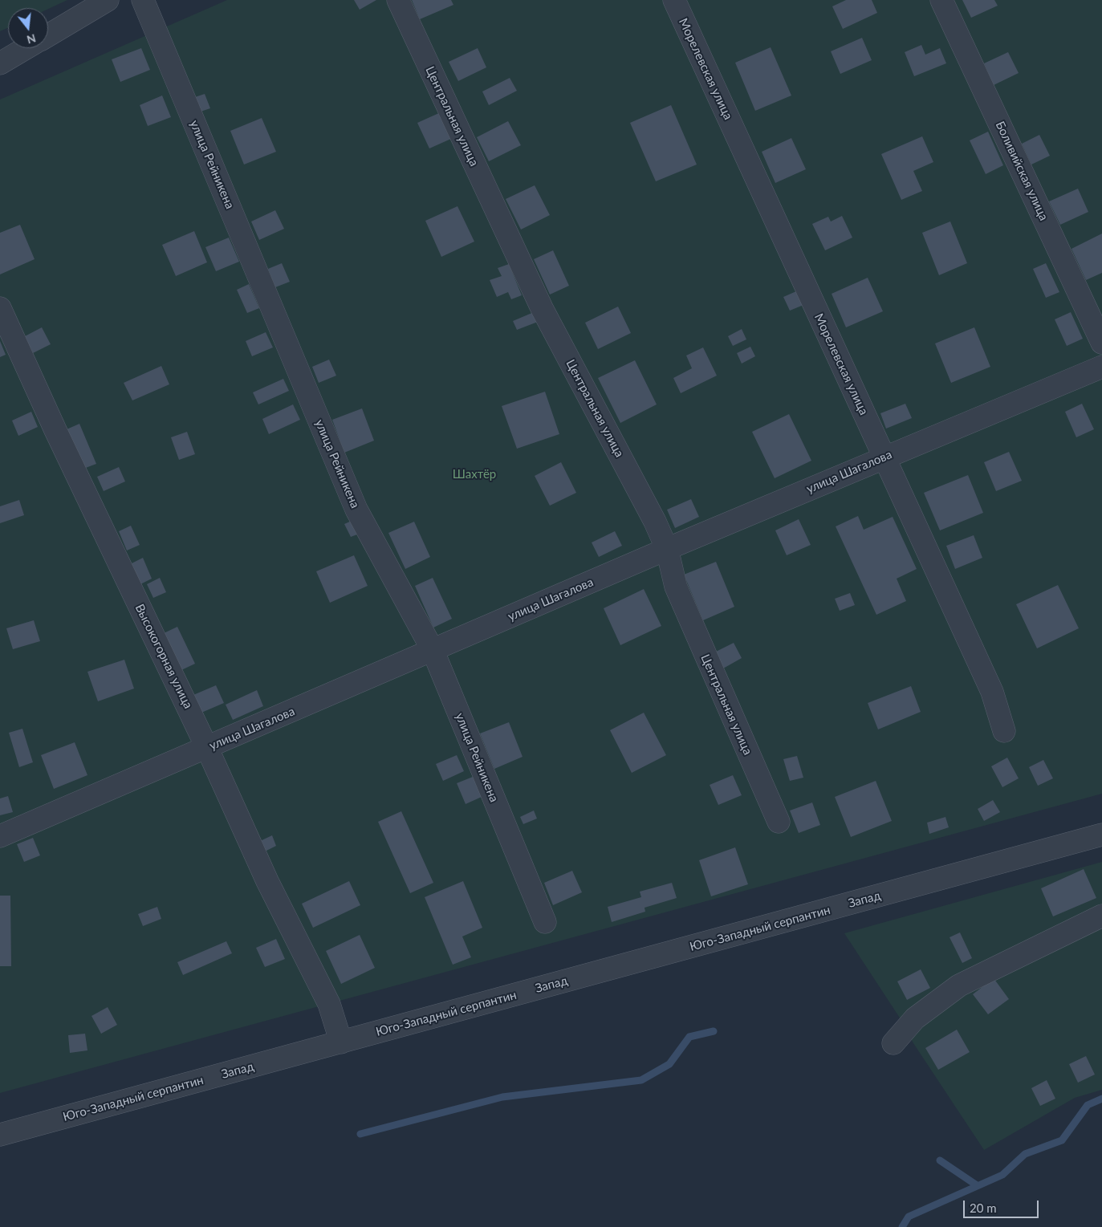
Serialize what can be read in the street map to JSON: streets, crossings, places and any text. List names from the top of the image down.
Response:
{
  "streets": {
    "street": [
      "Морелевская улица",
      "Центральная улица",
      "улица Рейникена",
      "Боливийская улица",
      "улица Шагалова",
      "Высокогорная улица",
      "Запад",
      "Юго-Западный серпантин"
    ]
  },
  "crossings": [
    ["Морелевская улица", "улица Шагалова"],
    ["Центральная улица", "улица Шагалова"],
    ["улица Рейникена", "улица Шагалова"],
    ["улица Шагалова", "Высокогорная улица"],
    ["Высокогорная улица", "Юго-Западный серпантин"],
    ["Запад", "Юго-Западный серпантин"]
  ],
  "parks": ["Шахтёр"],
  "scale_bar": "20 m",
  "north": "bottom"
}
